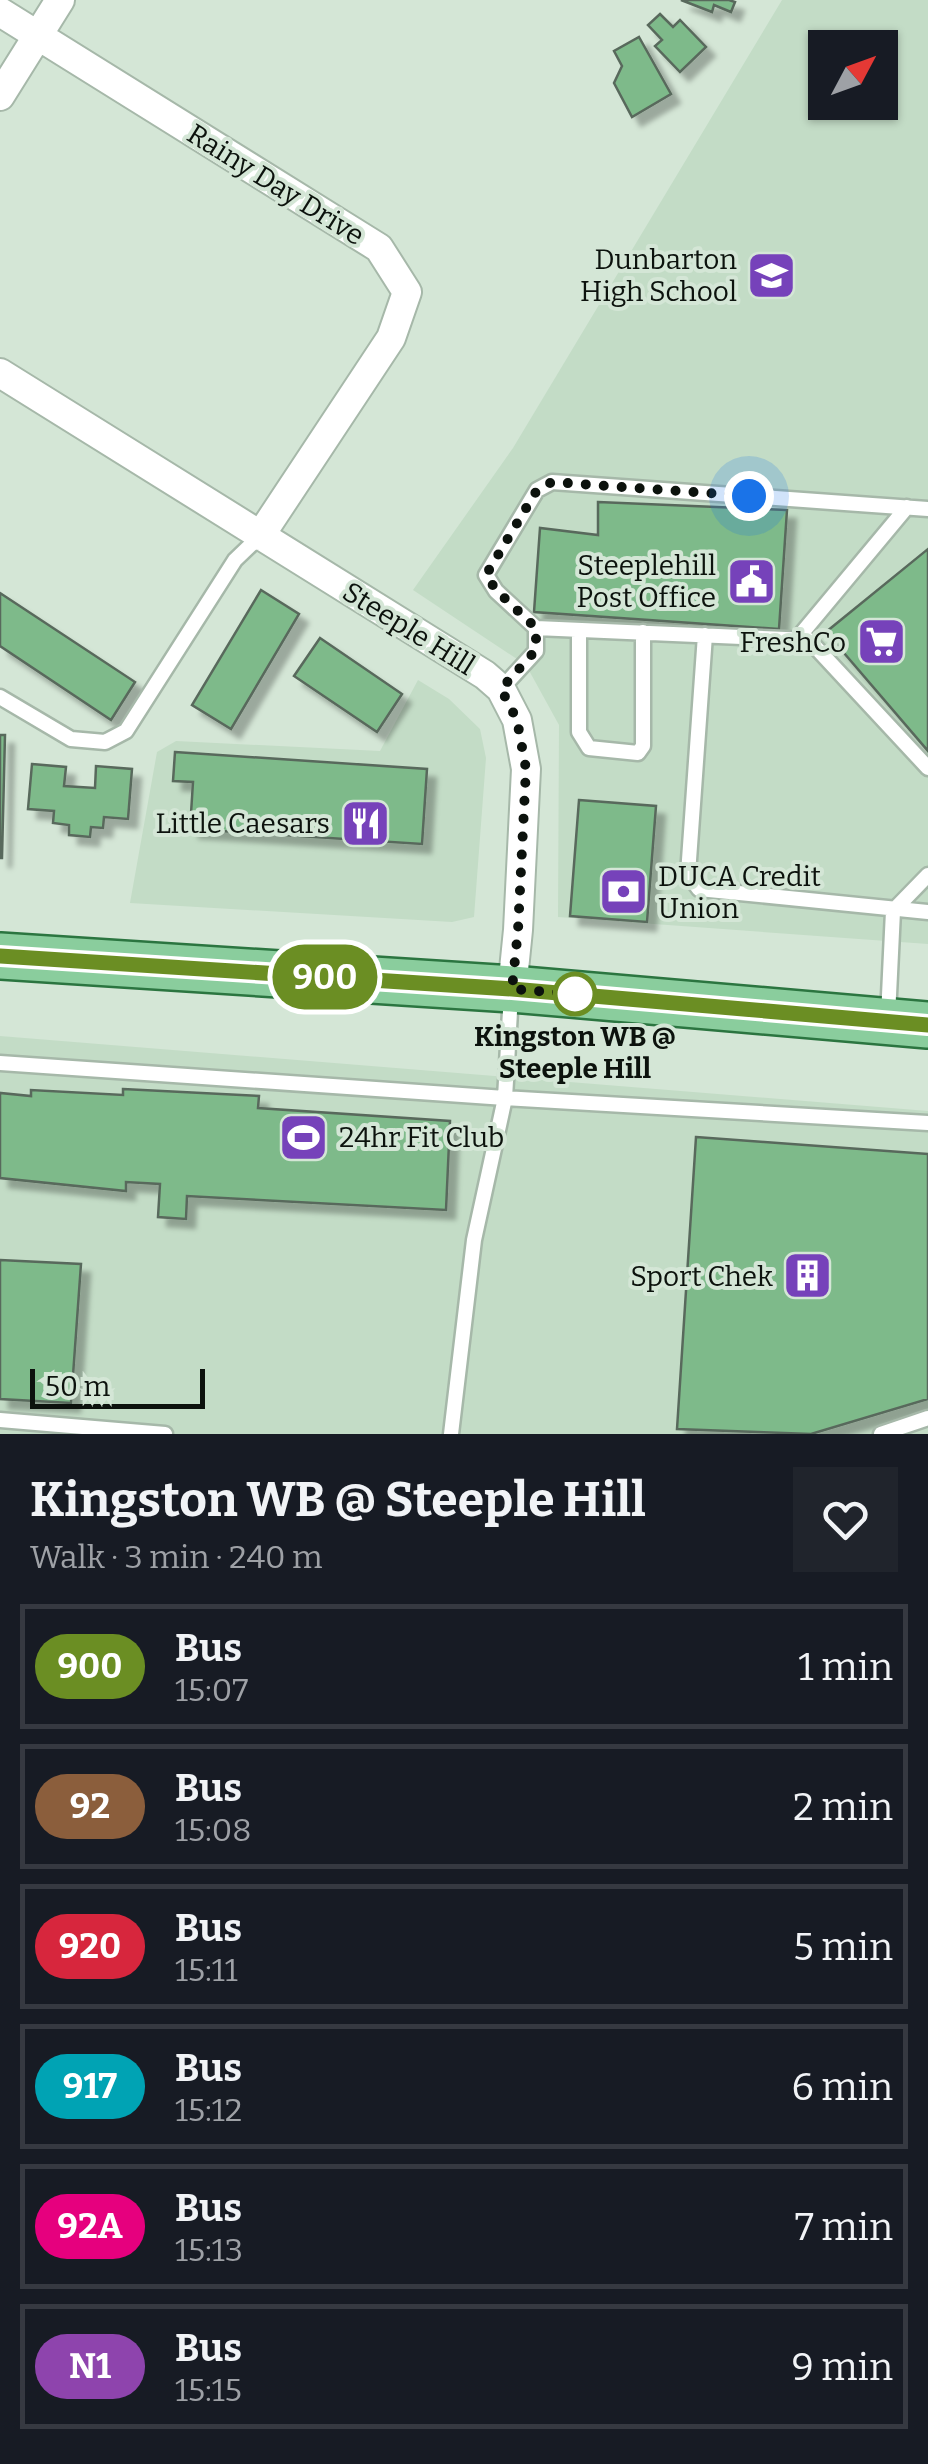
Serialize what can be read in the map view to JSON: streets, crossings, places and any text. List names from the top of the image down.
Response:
{
  "streets": {
    "street": ["Rainy Day Drive", "Steeple Hill"]
  },
  "crossings": [
    ["Rainy Day Drive", "Steeple Hill"]
  ],
  "places": {
    "school or university": ["Dunbarton High School"],
    "public building": ["Steeplehill Post Office"],
    "supermarket": ["FreshCo"],
    "restaurant": ["Little Caesars"],
    "bank": ["DUCA Credit Union"],
    "other": ["Kingston WB @ Steeple Hill"],
    "sports": ["24hr Fit Club"],
    "building": ["Sport Chek"]
  },
  "lines": ["bus line 900"],
  "scale_bar": "50 m",
  "north": "top right",
  "page": {
    "on_map": "900",
    "scale": "50 m",
    "heading": ["Kingston WB @ Steeple Hill", "Walk · 3 min · 240 m"],
    "list": [
      {
        "mark": "900",
        "name": "Bus",
        "note": "15:07",
        "value": "1 min"
      },
      {
        "mark": "92",
        "name": "Bus",
        "note": "15:08",
        "value": "2 min"
      },
      {
        "mark": "920",
        "name": "Bus",
        "note": "15:11",
        "value": "5 min"
      },
      {
        "mark": "917",
        "name": "Bus",
        "note": "15:12",
        "value": "6 min"
      },
      {
        "mark": "92A",
        "name": "Bus",
        "note": "15:13",
        "value": "7 min"
      },
      {
        "mark": "N1",
        "name": "Bus",
        "note": "15:15",
        "value": "9 min"
      }
    ]
  }
}
